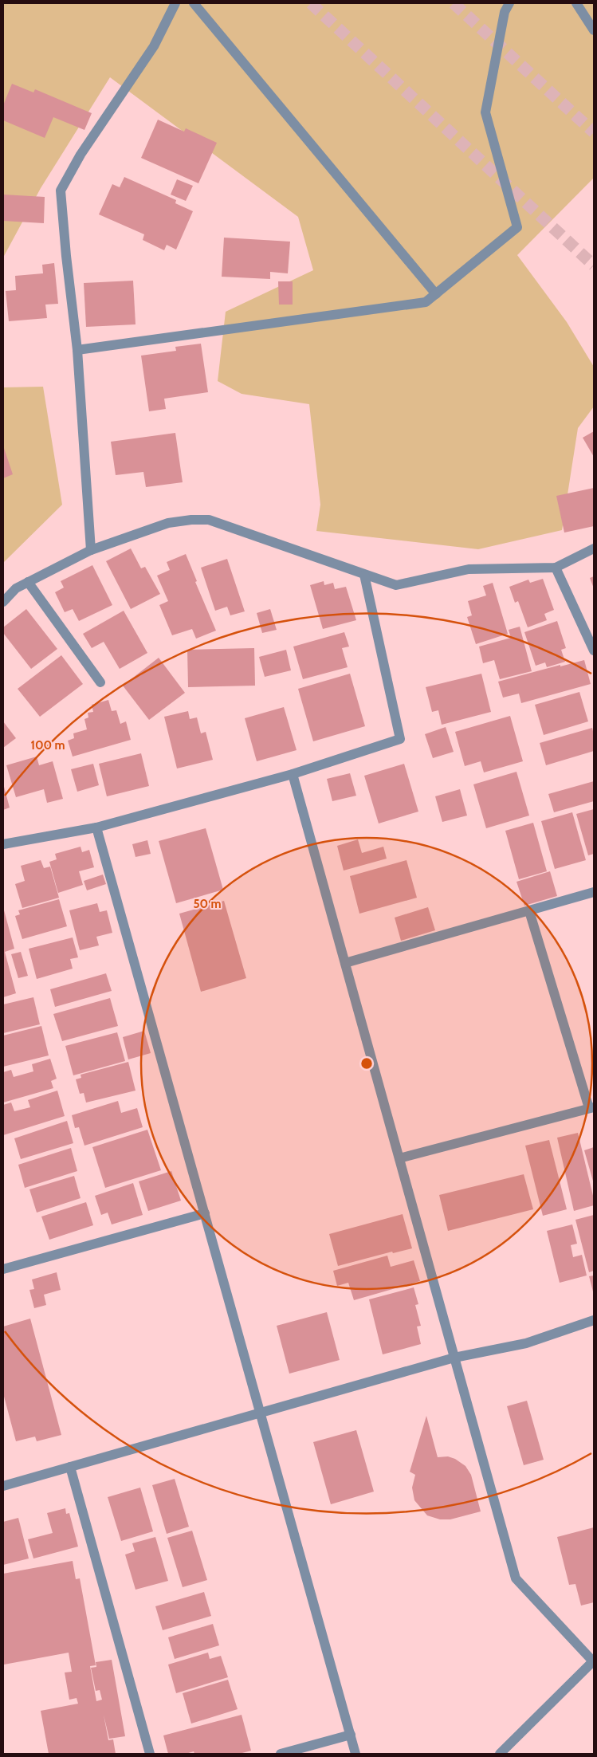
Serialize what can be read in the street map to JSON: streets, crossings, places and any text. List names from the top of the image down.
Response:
{
  "rings": ["100 m", "50 m"]
}
